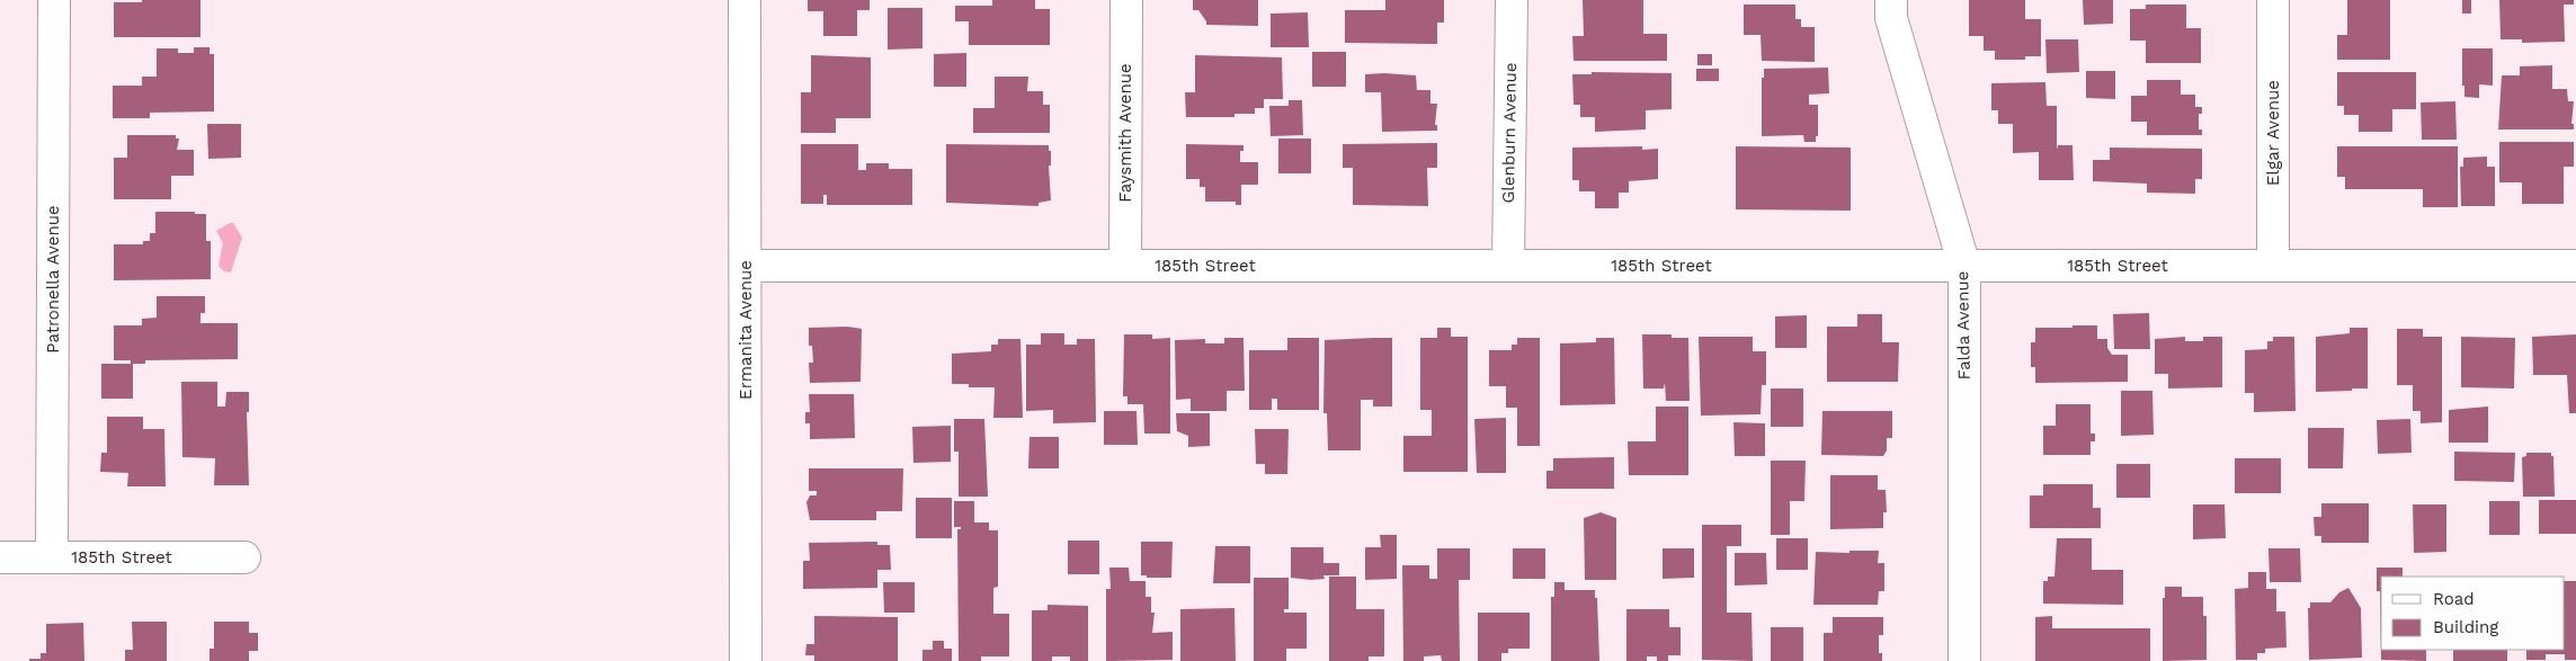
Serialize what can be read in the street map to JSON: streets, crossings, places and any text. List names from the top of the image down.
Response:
{
  "streets": {
    "street": [
      "Faysmith Avenue",
      "Glenburn Avenue",
      "Elgar Avenue",
      "185th Street",
      "Patronella Avenue",
      "Falda Avenue",
      "Ermanita Avenue"
    ]
  },
  "crossings": [
    ["Faysmith Avenue", "185th Street"],
    ["Glenburn Avenue", "185th Street"],
    ["Elgar Avenue", "185th Street"],
    ["185th Street", "Patronella Avenue"],
    ["185th Street", "Falda Avenue"],
    ["185th Street", "Ermanita Avenue"]
  ],
  "legend": ["Road", "Building"]
}
